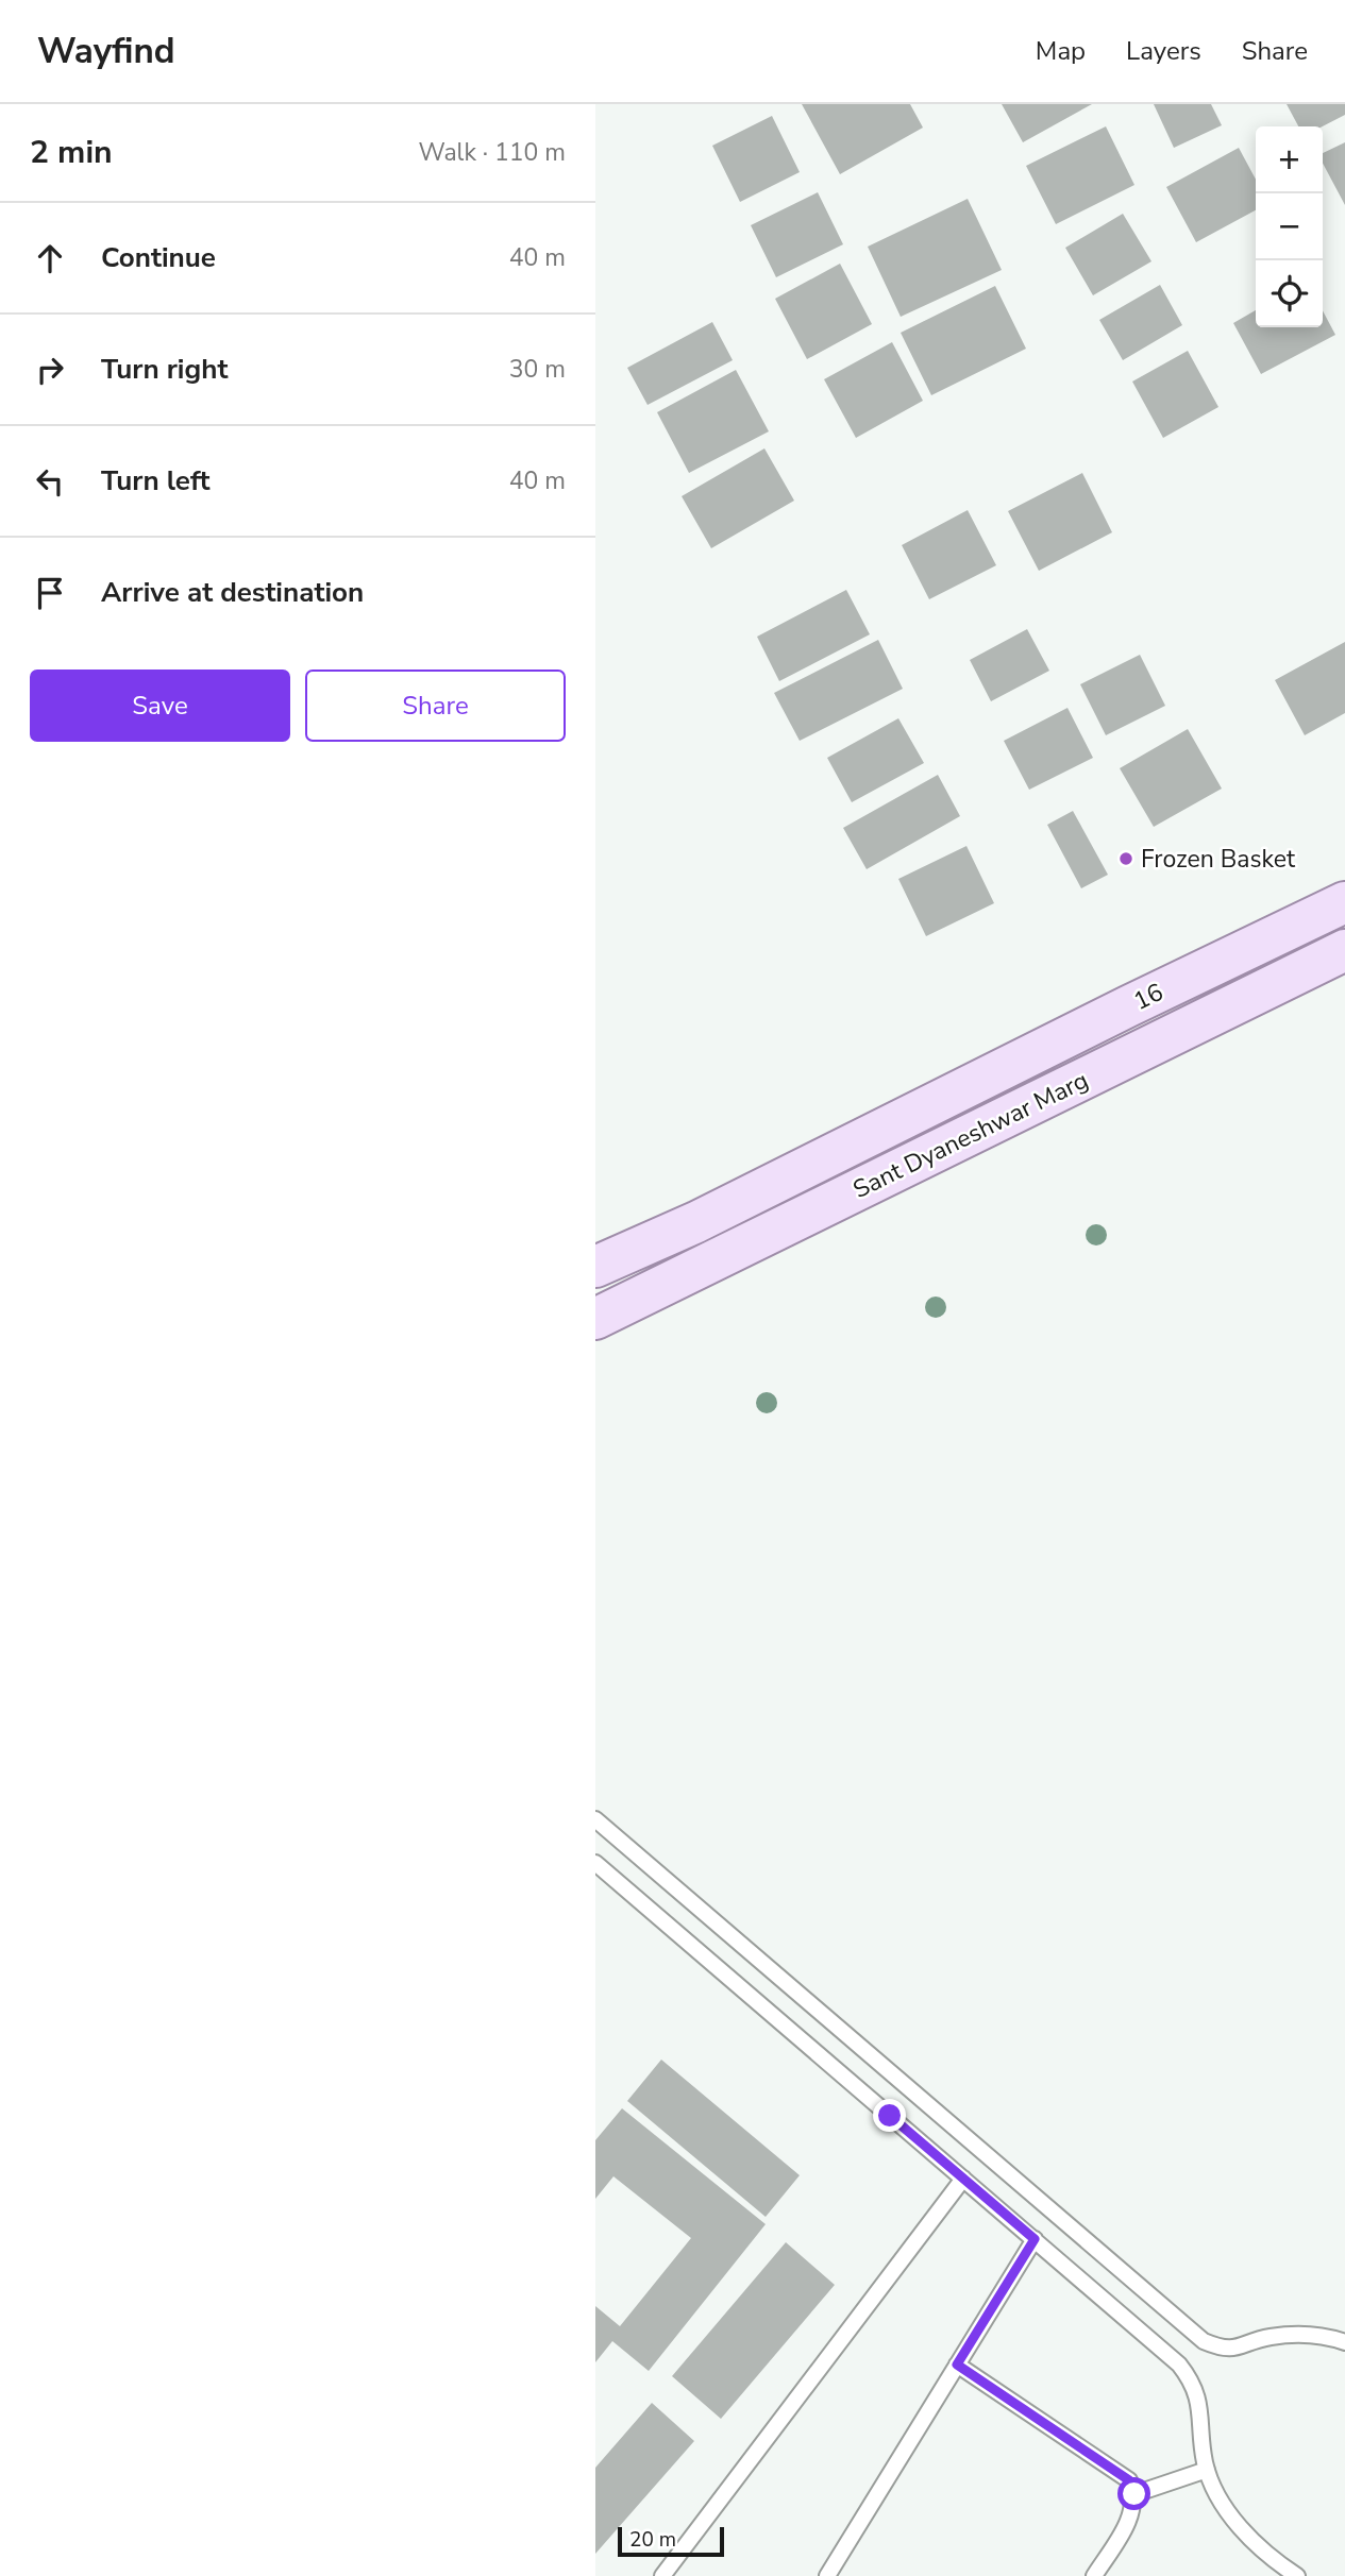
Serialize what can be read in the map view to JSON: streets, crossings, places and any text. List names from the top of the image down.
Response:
{
  "streets": {
    "main road": ["16", "Sant Dyaneshwar Marg"]
  },
  "crossings": [
    ["16", "Sant Dyaneshwar Marg"]
  ],
  "places": ["Frozen Basket"],
  "scale_bar": "20 m",
  "page": {
    "header": "Wayfind",
    "nav": ["Map", "Layers", "Share"],
    "heading": ["2 min", "Walk · 110 m"],
    "map_buttons": ["+", "−"],
    "list": [
      ["Continue", "40 m"],
      ["Turn right", "30 m"],
      ["Turn left", "40 m"],
      "Arrive at destination"
    ],
    "buttons": ["Save", "Share"],
    "scale": "20 m"
  }
}
